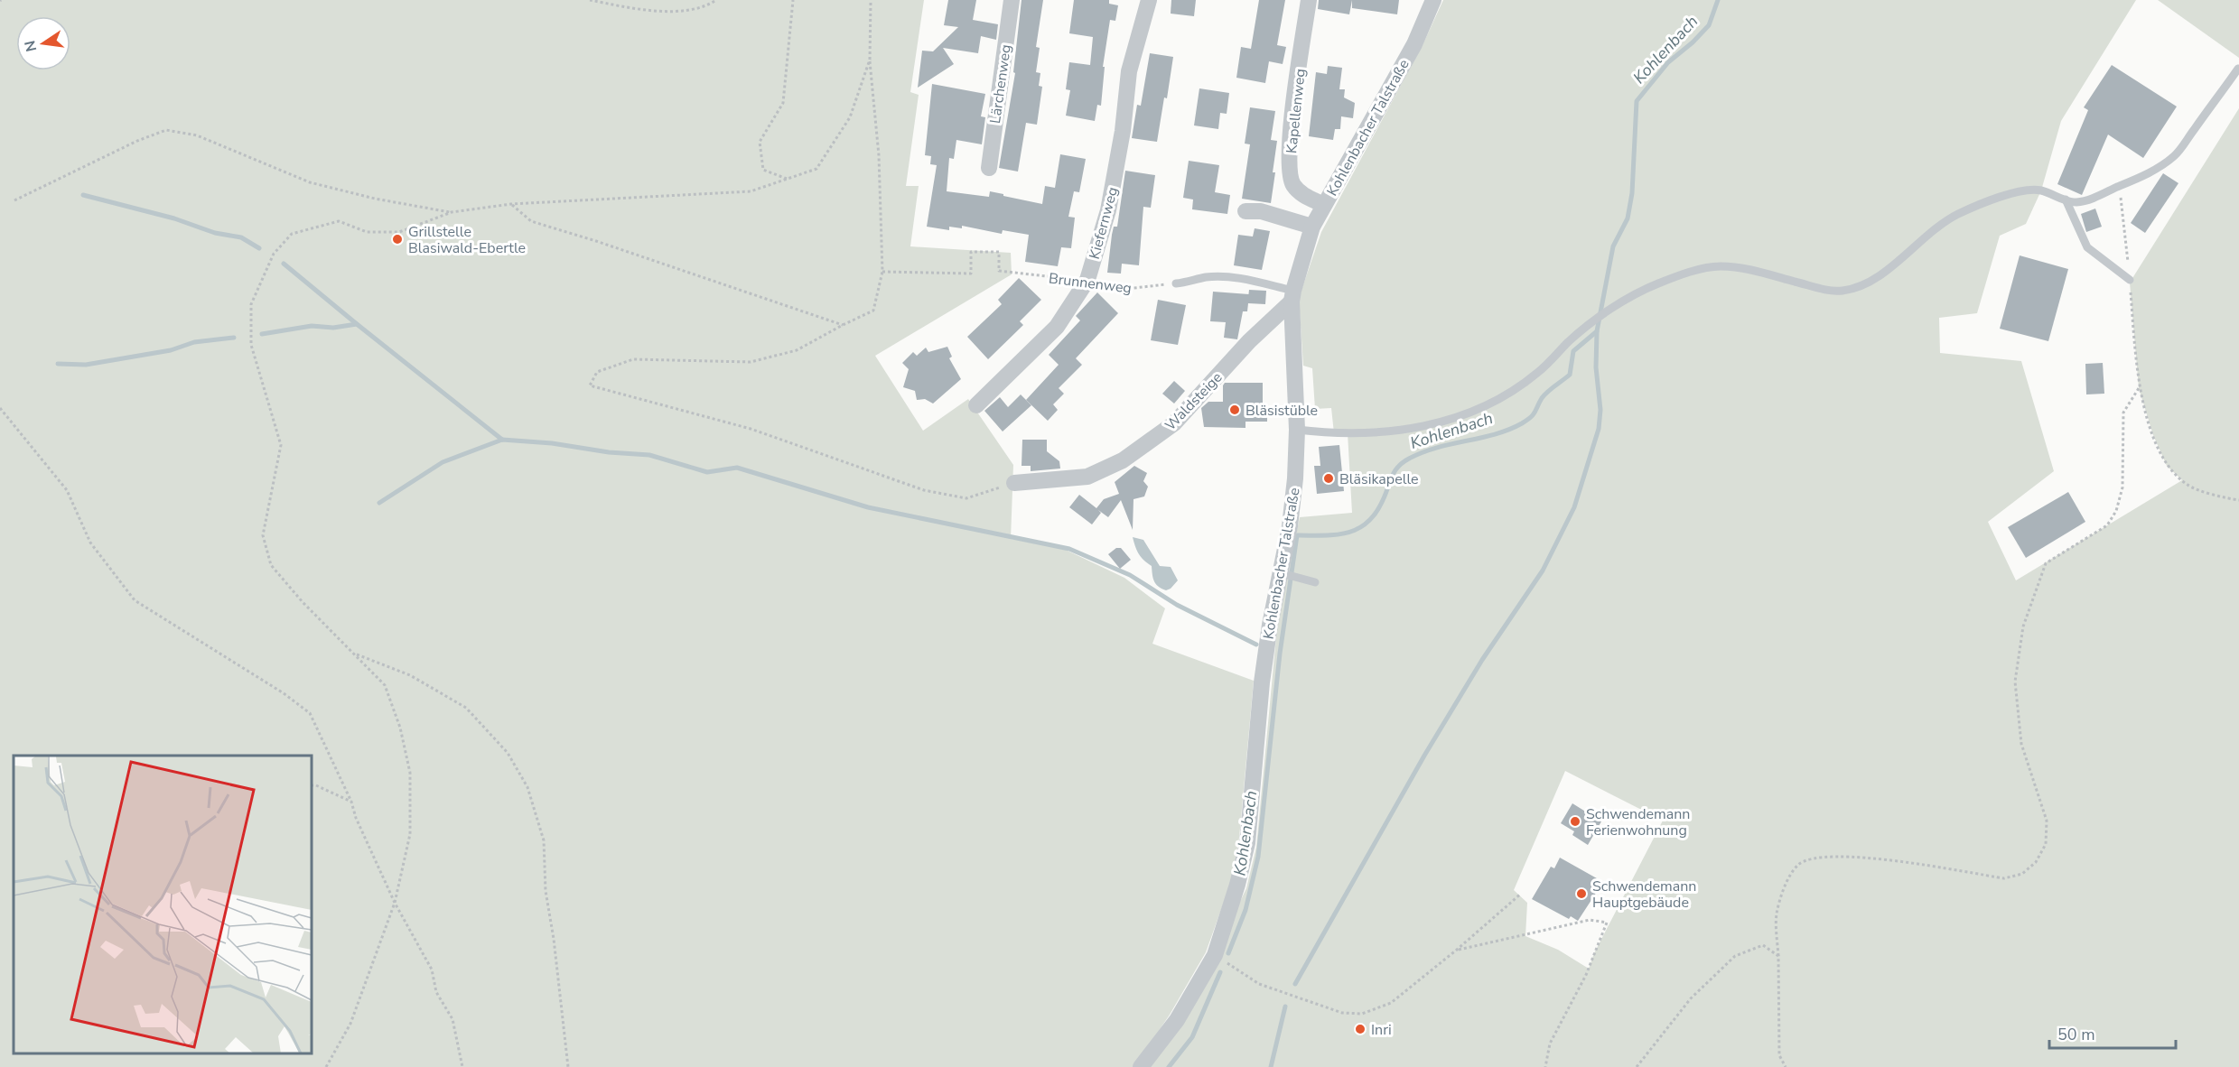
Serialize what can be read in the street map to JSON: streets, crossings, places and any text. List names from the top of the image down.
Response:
{
  "streets": {
    "street": [
      "Lärchenweg",
      "Kapellenweg",
      "Kohlenbacher Talstraße",
      "Kiefernweg",
      "Waldsteige"
    ],
    "path": ["Brunnenweg"]
  },
  "crossings": [
    ["Kapellenweg", "Kohlenbacher Talstraße"],
    ["Kohlenbacher Talstraße", "Waldsteige"],
    ["Kiefernweg", "Brunnenweg"]
  ],
  "water": ["Kohlenbach"],
  "places": [
    "Grillstelle Blasiwald-Ebertle",
    "Bläsistüble",
    "Bläsikapelle",
    "Schwendemann Ferienwohnung",
    "Schwendemann Hauptgebäude",
    "Inri"
  ],
  "scale_bar": "50 m",
  "north": "left"
}
